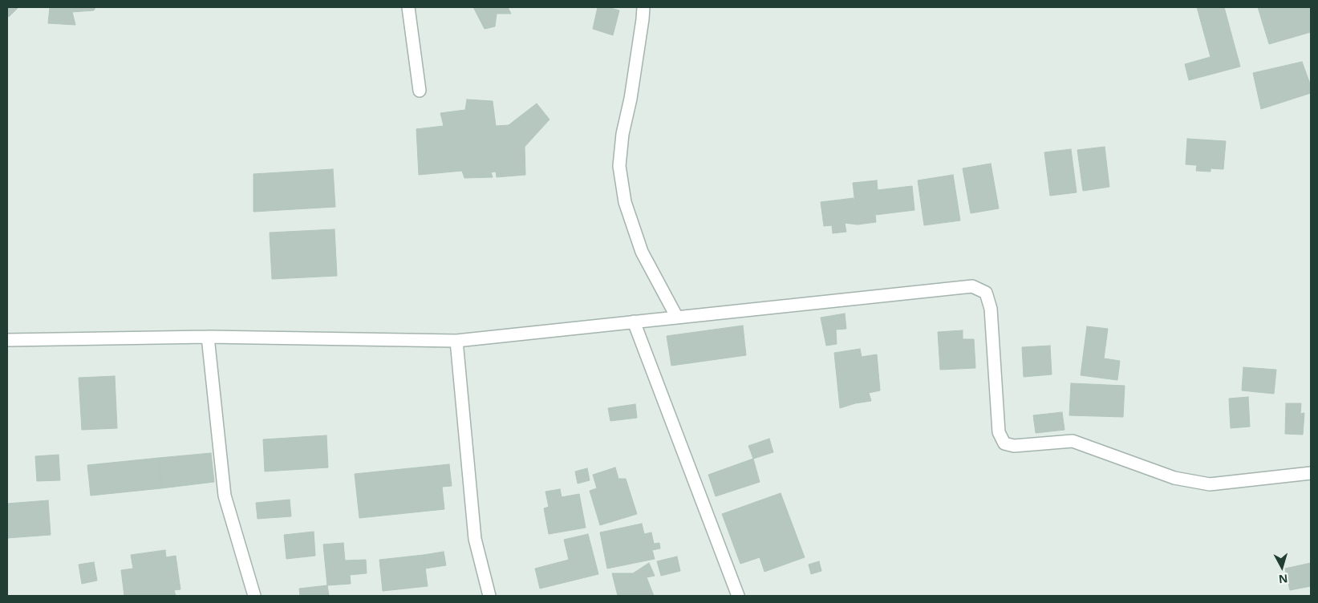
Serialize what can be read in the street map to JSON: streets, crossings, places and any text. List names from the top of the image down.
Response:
{
  "north": "bottom"
}
